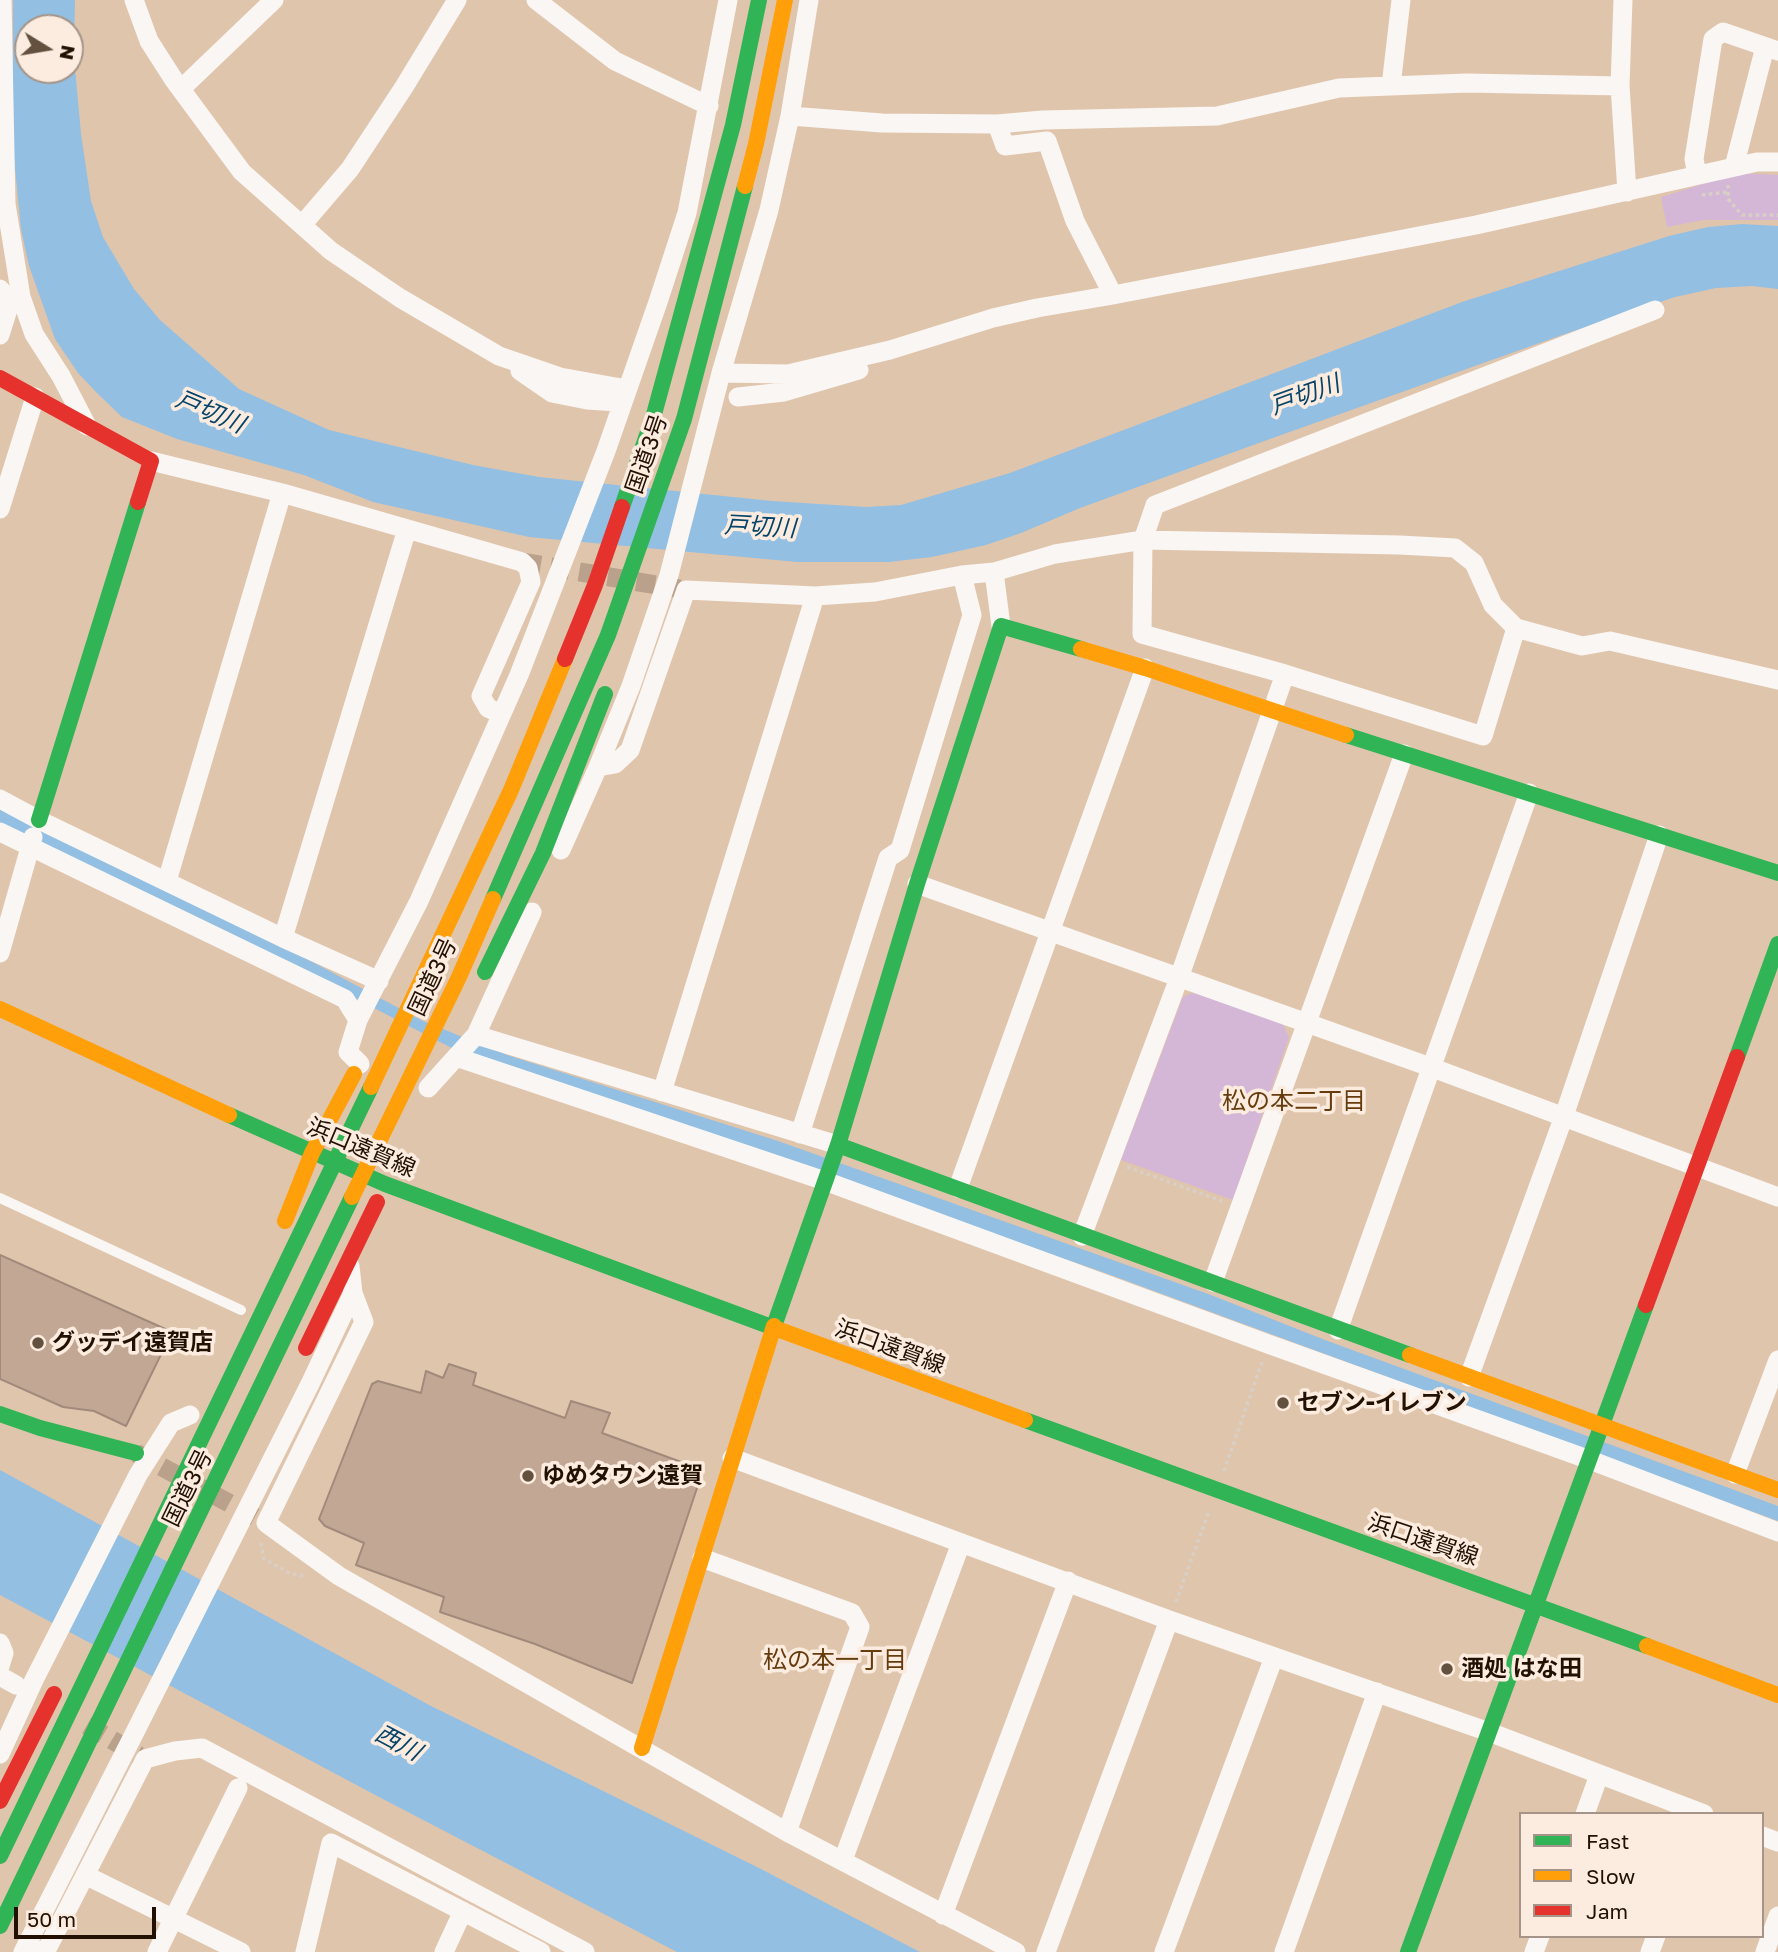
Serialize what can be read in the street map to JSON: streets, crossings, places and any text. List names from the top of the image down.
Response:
{
  "streets": {
    "main road": ["国道3号", "浜口遠賀線"]
  },
  "districts": ["松の本二丁目", "松の本一丁目"],
  "water": ["戸切川", "西川"],
  "places": [
    "グッデイ遠賀店",
    "セブン-イレブン",
    "ゆめタウン遠賀",
    "酒処 はな田"
  ],
  "legend": ["Fast", "Slow", "Jam"],
  "scale_bar": "50 m",
  "north": "right"
}
